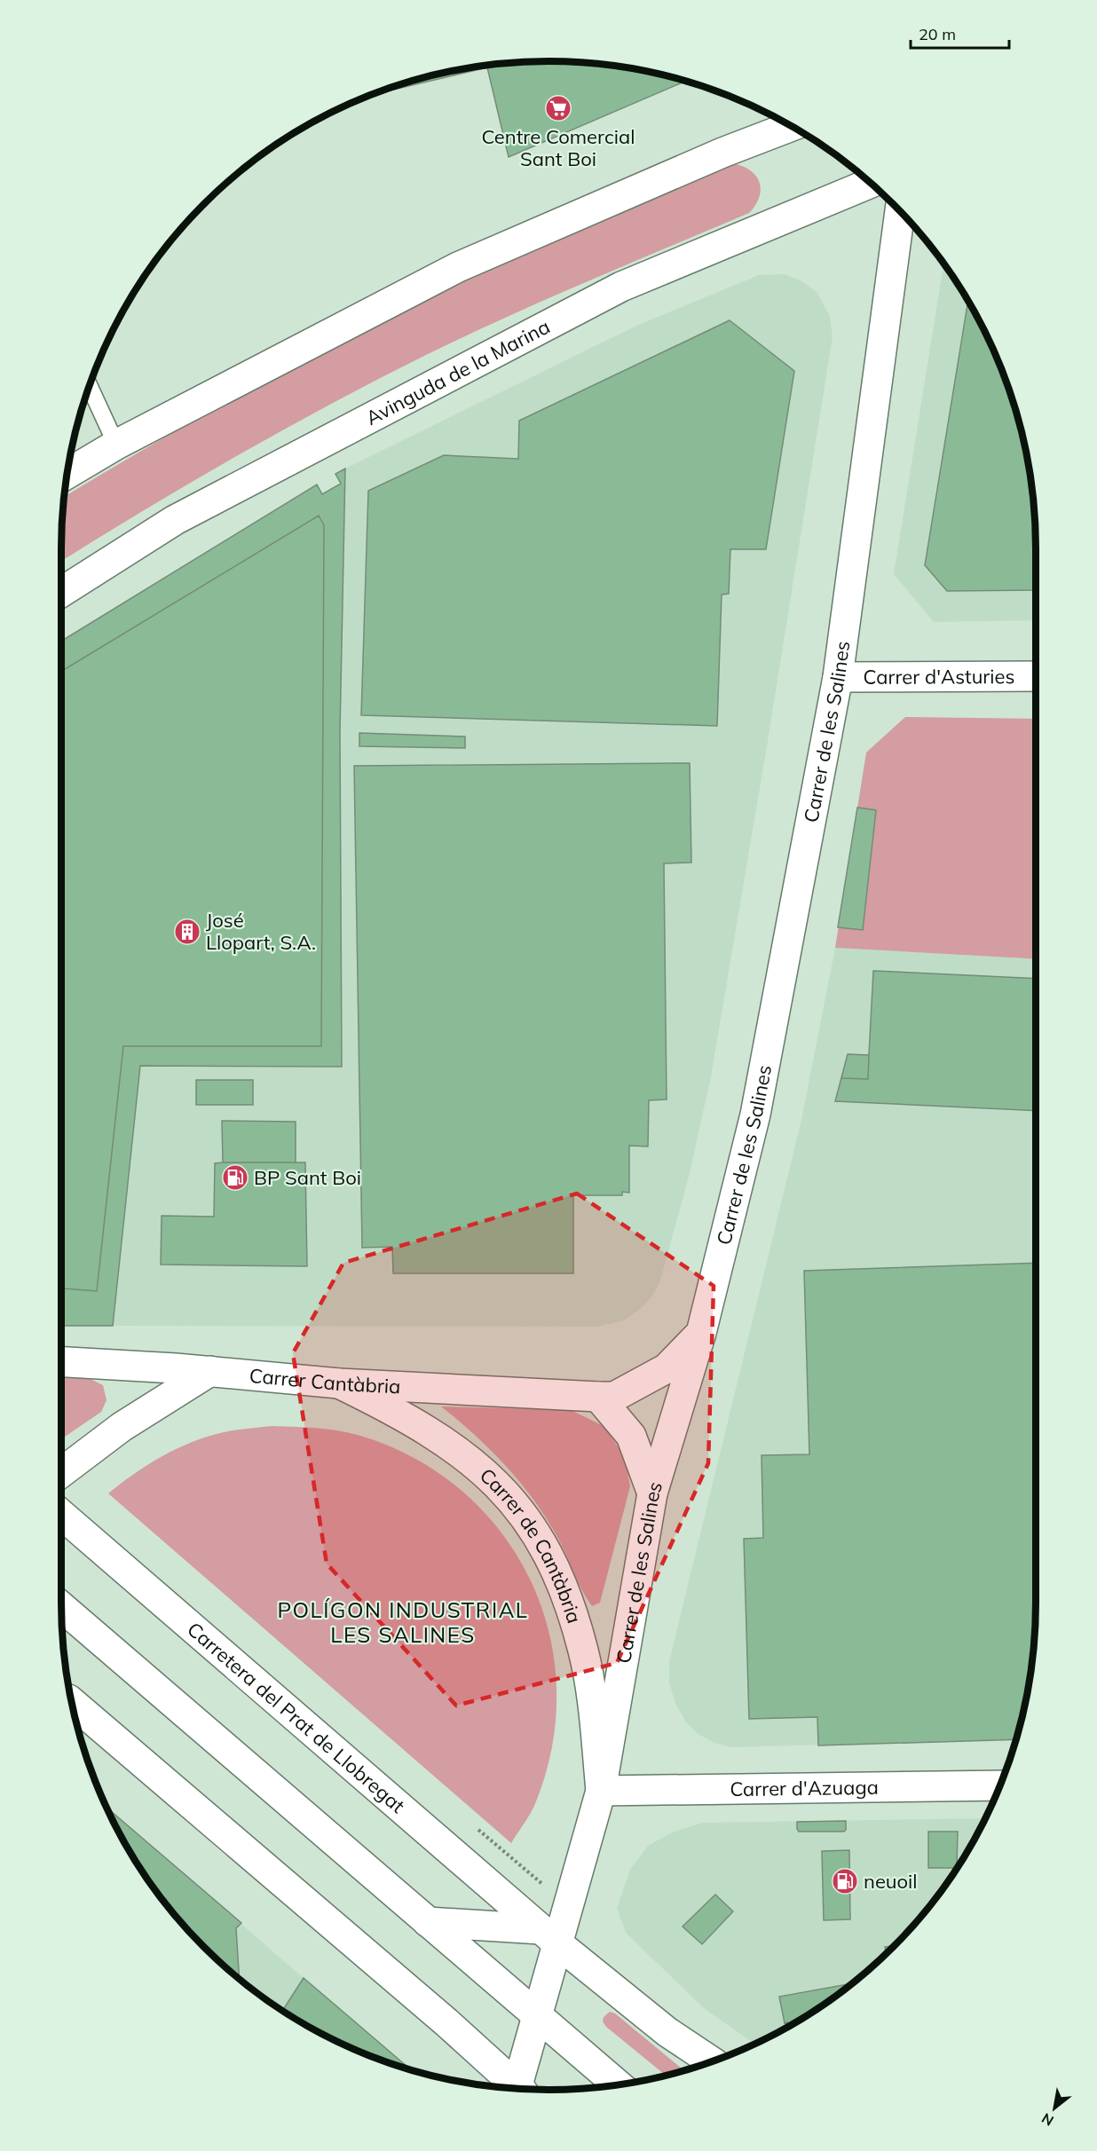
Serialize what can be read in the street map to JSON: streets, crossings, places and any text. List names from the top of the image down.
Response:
{
  "streets": {
    "street": [
      "Avinguda de la Marina",
      "Carrer d'Asturies",
      "Carrer de les Salines",
      "Carrer Cantàbria",
      "Carrer de Cantàbria",
      "Carretera del Prat de Llobregat",
      "Carrer d'Azuaga"
    ]
  },
  "crossings": [
    ["Carrer d'Asturies", "Carrer de les Salines"],
    ["Carrer de les Salines", "Carrer Cantàbria"],
    ["Carrer de les Salines", "Carrer de Cantàbria"],
    ["Carrer de les Salines", "Carretera del Prat de Llobregat"],
    ["Carrer de les Salines", "Carrer d'Azuaga"],
    ["Carrer Cantàbria", "Carrer de Cantàbria"],
    ["Carrer de Cantàbria", "Carrer d'Azuaga"]
  ],
  "districts": ["POLÍGON INDUSTRIAL LES SALINES"],
  "places": {
    "supermarket": ["Centre Comercial Sant Boi"],
    "building": ["José Llopart, S.A."],
    "fuel station": ["BP Sant Boi", "neuoil"]
  },
  "scale_bar": "20 m",
  "north": "bottom left"
}
